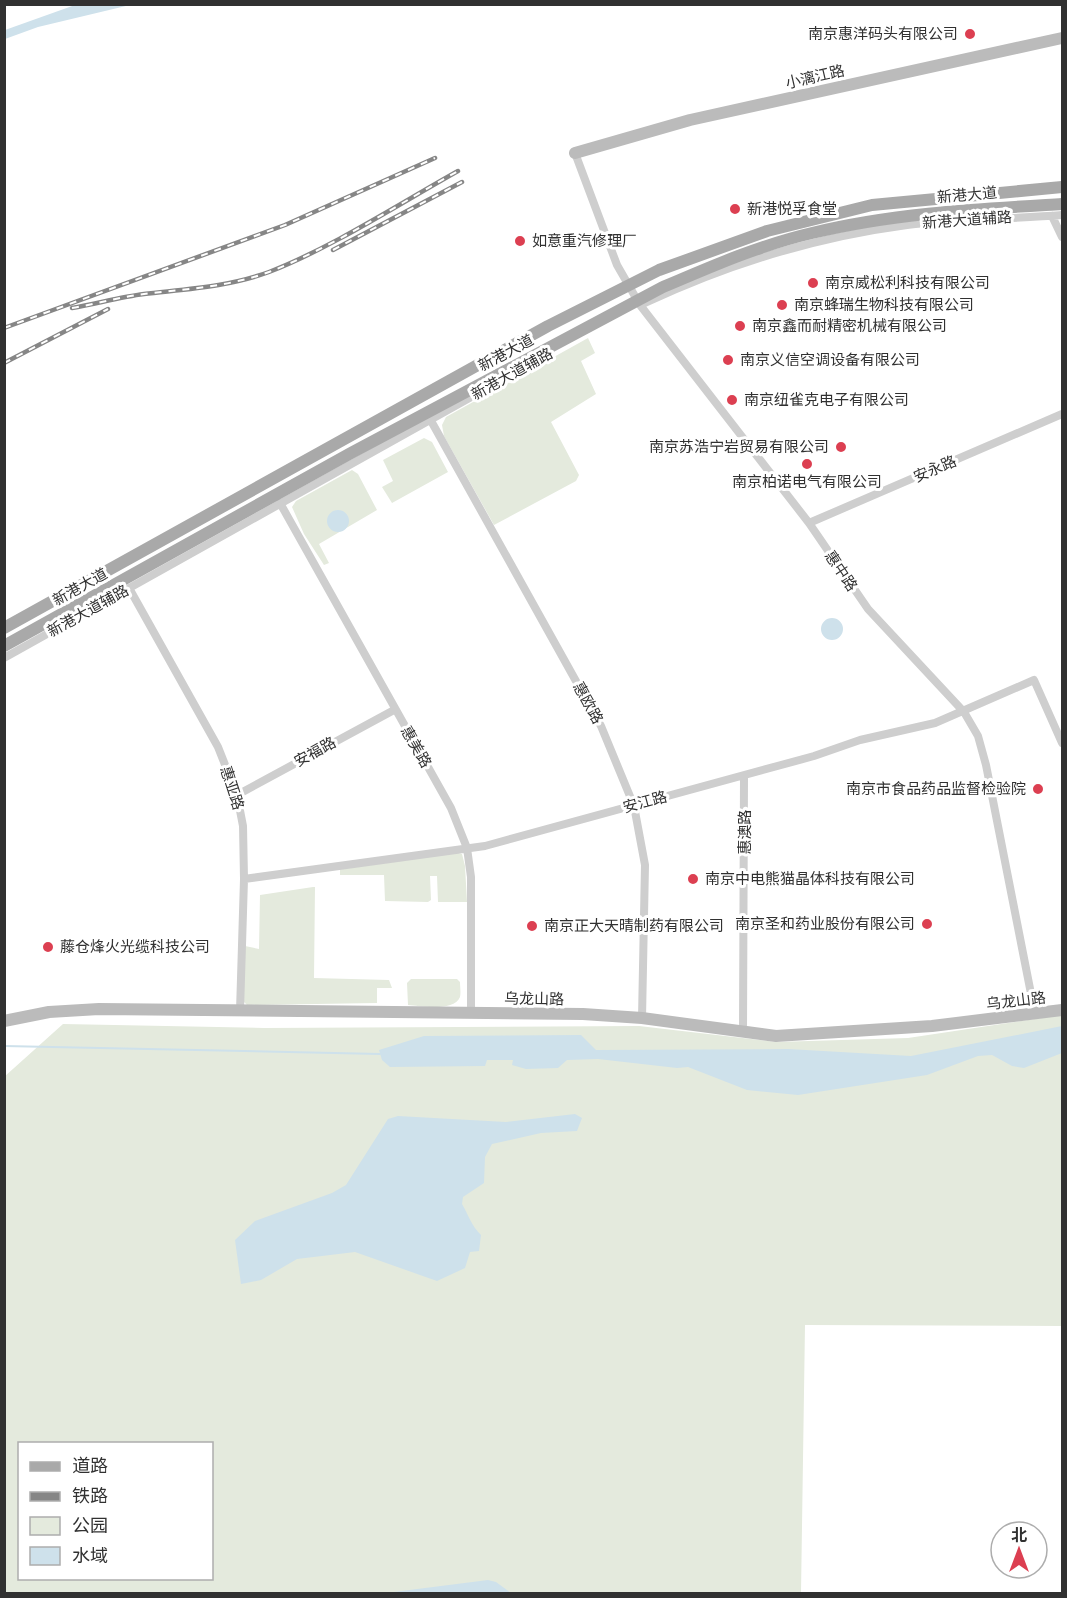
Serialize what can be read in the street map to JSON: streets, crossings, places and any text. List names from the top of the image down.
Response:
{
  "streets": {
    "main road": ["新港大道"],
    "street": [
      "小漓江路",
      "新港大道辅路",
      "安永路",
      "惠中路",
      "惠欧路",
      "惠美路",
      "安福路",
      "惠亚路",
      "安江路",
      "惠澳路",
      "乌龙山路"
    ]
  },
  "crossings": [
    ["小漓江路", "惠中路"],
    ["新港大道", "新港大道辅路"],
    ["新港大道", "惠中路"],
    ["新港大道辅路", "惠中路"],
    ["新港大道辅路", "惠欧路"],
    ["新港大道辅路", "惠美路"],
    ["新港大道辅路", "惠亚路"],
    ["安永路", "惠中路"],
    ["惠中路", "安江路"],
    ["惠中路", "乌龙山路"],
    ["惠欧路", "安江路"],
    ["惠欧路", "乌龙山路"],
    ["惠美路", "安福路"],
    ["惠美路", "安江路"],
    ["惠美路", "乌龙山路"],
    ["安福路", "惠亚路"],
    ["惠亚路", "安江路"],
    ["惠亚路", "乌龙山路"],
    ["安江路", "惠澳路"],
    ["惠澳路", "乌龙山路"]
  ],
  "places": [
    "南京惠洋码头有限公司",
    "新港悦孚食堂",
    "如意重汽修理厂",
    "南京威松利科技有限公司",
    "南京蜂瑞生物科技有限公司",
    "南京鑫而耐精密机械有限公司",
    "南京义信空调设备有限公司",
    "南京纽雀克电子有限公司",
    "南京苏浩宁岩贸易有限公司",
    "南京柏诺电气有限公司",
    "南京市食品药品监督检验院",
    "南京中电熊猫晶体科技有限公司",
    "南京圣和药业股份有限公司",
    "南京正大天晴制药有限公司",
    "藤仓烽火光缆科技公司"
  ],
  "legend": [
    "道路",
    "铁路",
    "公园",
    "水域"
  ],
  "north": "top"
}
